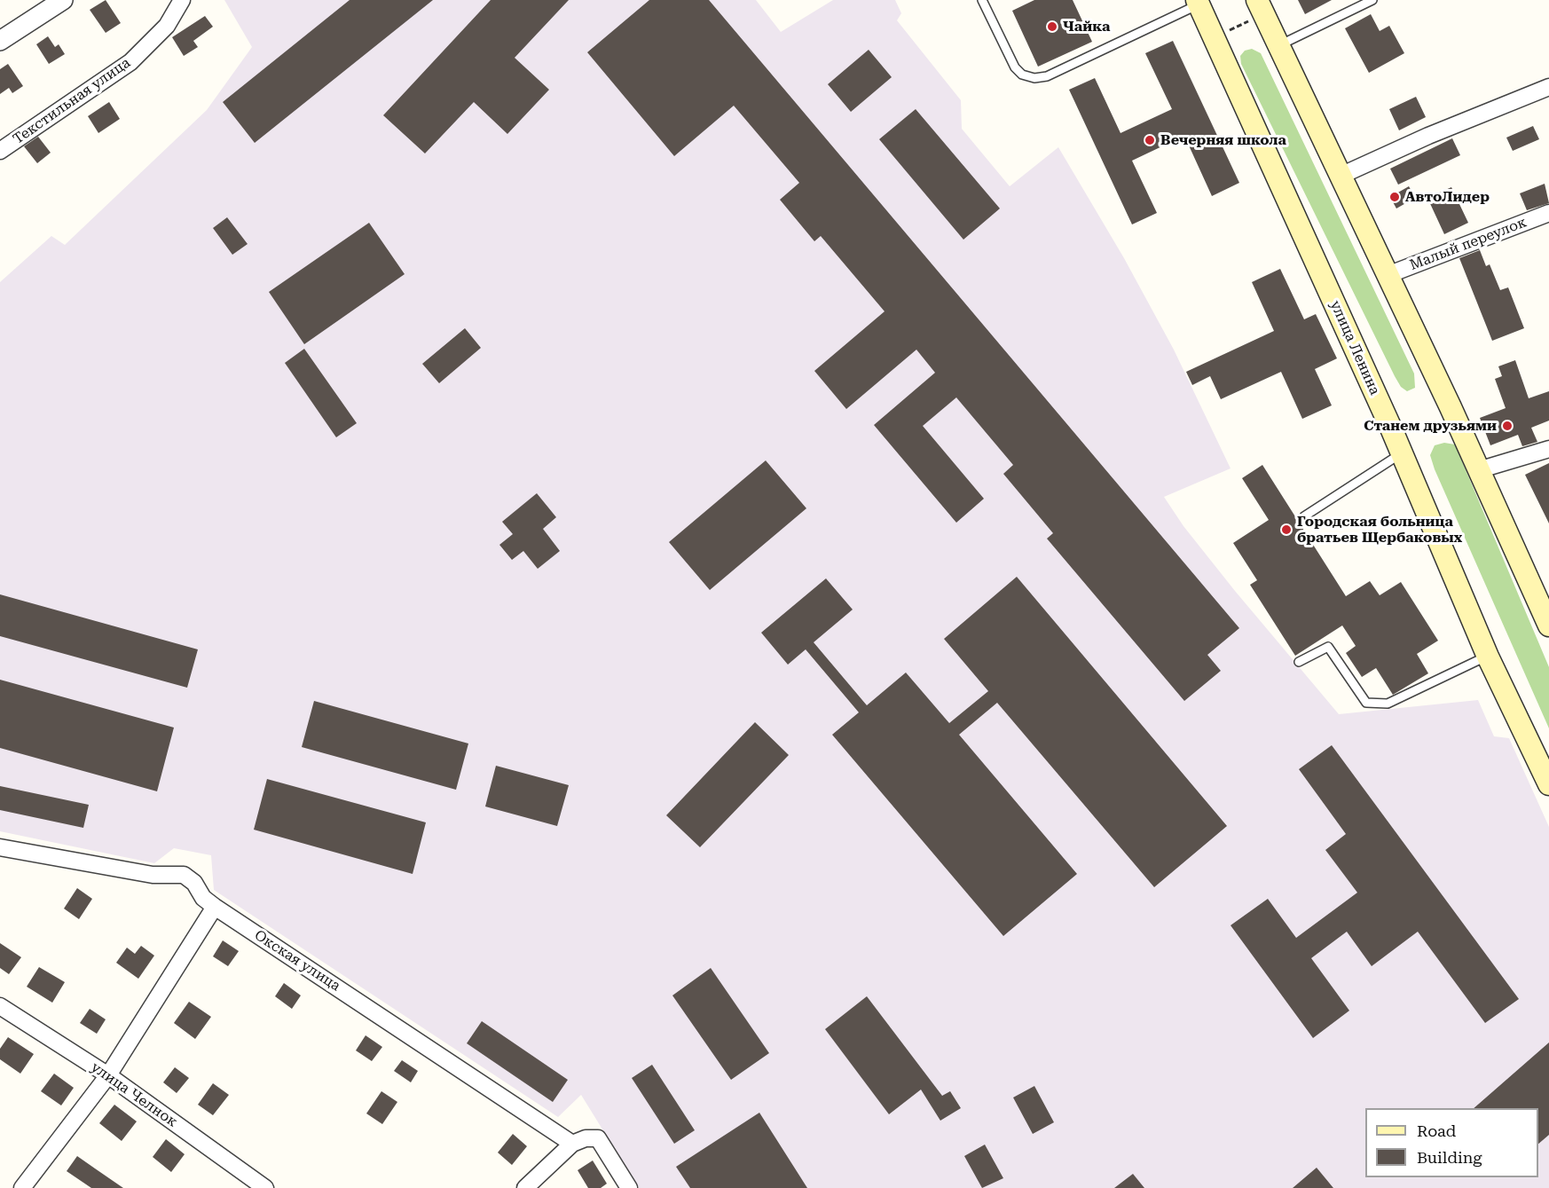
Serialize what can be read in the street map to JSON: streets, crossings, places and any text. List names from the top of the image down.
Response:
{
  "streets": {
    "main road": ["улица Ленина"],
    "street": [
      "Текстильная улица",
      "Малый переулок",
      "Окская улица",
      "улица Челнок"
    ]
  },
  "places": [
    "Чайка",
    "Вечерняя школа",
    "АвтоЛидер",
    "Станем друзьями",
    "Городская больница братьев Щербаковых"
  ],
  "legend": ["Road", "Building"]
}
